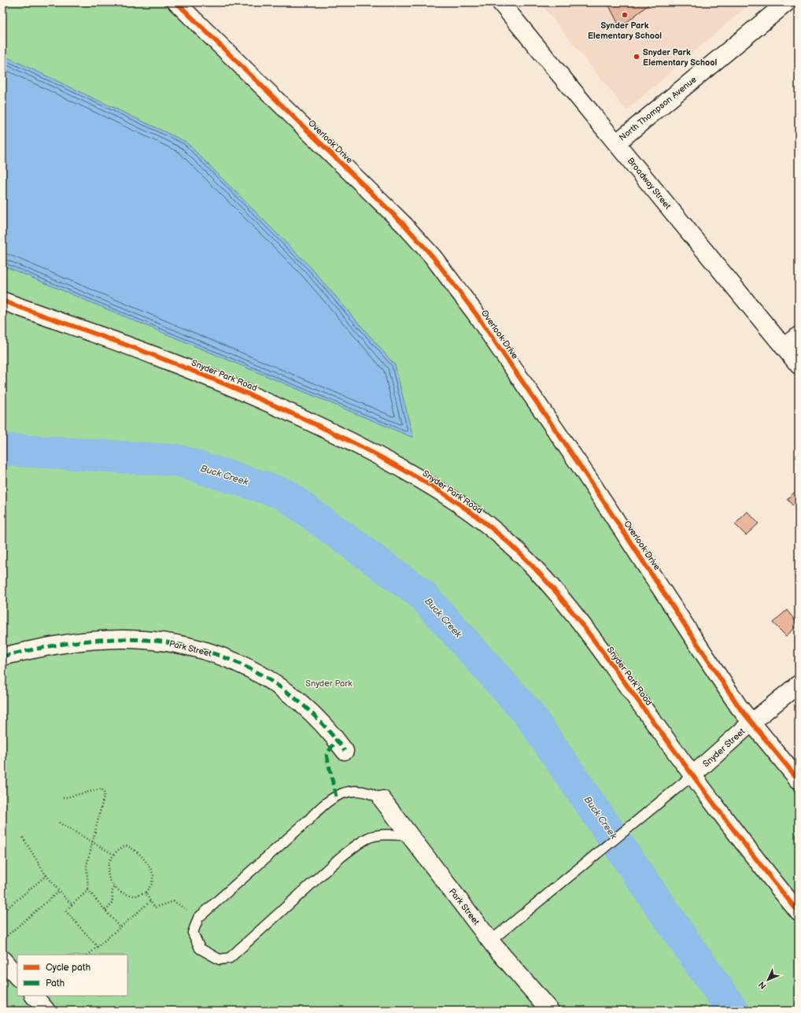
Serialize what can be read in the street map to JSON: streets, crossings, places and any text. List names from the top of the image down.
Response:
{
  "streets": {
    "street": [
      "North Thompson Avenue",
      "Overlook Drive",
      "Broadway Street",
      "Snyder Park Road",
      "Park Street",
      "Snyder Street"
    ]
  },
  "crossings": [
    ["North Thompson Avenue", "Broadway Street"],
    ["Overlook Drive", "Snyder Street"],
    ["Snyder Park Road", "Snyder Street"]
  ],
  "water": ["Buck Creek"],
  "parks": ["Snyder Park"],
  "places": ["Synder Park Elementary School", "Snyder Park Elementary School"],
  "legend": ["Cycle path", "Path"],
  "north": "bottom left"
}
